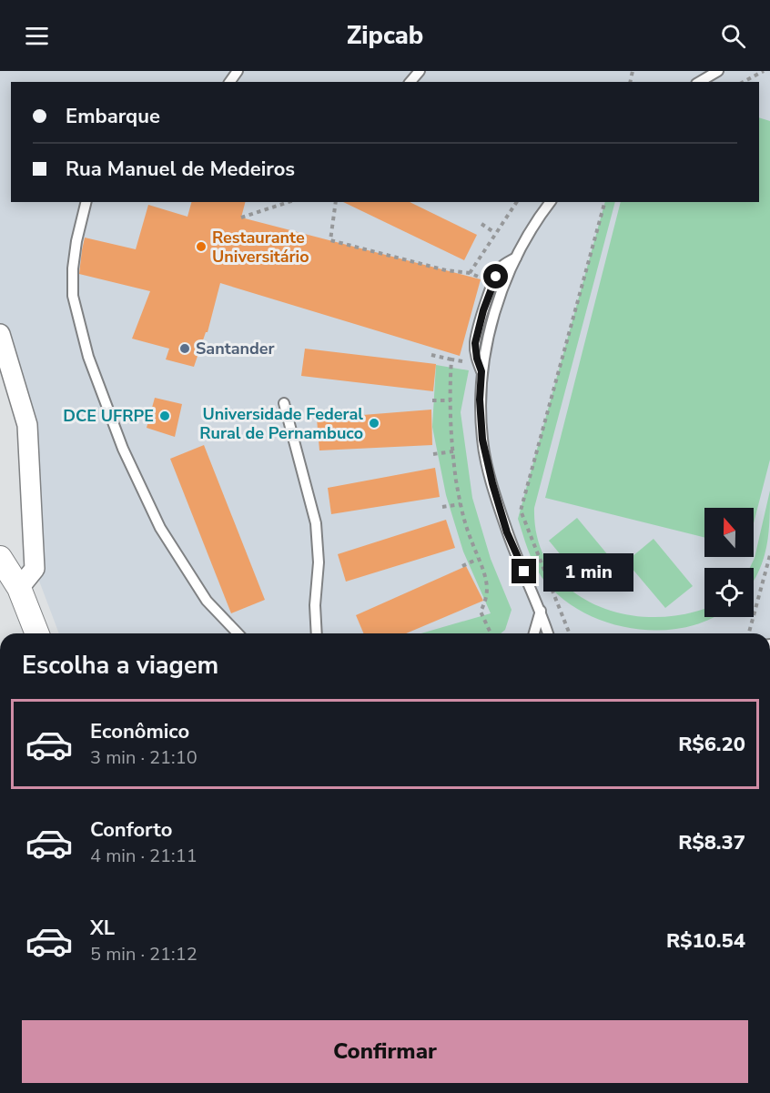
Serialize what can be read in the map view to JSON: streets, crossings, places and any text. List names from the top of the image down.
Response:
{
  "places": [
    "Restaurante Universitário",
    "Santander",
    "DCE UFRPE",
    "Universidade Federal Rural de Pernambuco"
  ],
  "north": "top",
  "page": {
    "header": "Zipcab",
    "banner": ["Embarque", "Rua Manuel de Medeiros"],
    "bubble": "1 min",
    "heading": "Escolha a viagem",
    "list": [
      {
        "name": "Econômico",
        "note": "3 min · 21:10",
        "value": "R$6.20"
      },
      {
        "name": "Conforto",
        "note": "4 min · 21:11",
        "value": "R$8.37"
      },
      {
        "name": "XL",
        "note": "5 min · 21:12",
        "value": "R$10.54"
      }
    ],
    "buttons": "Confirmar"
  }
}
